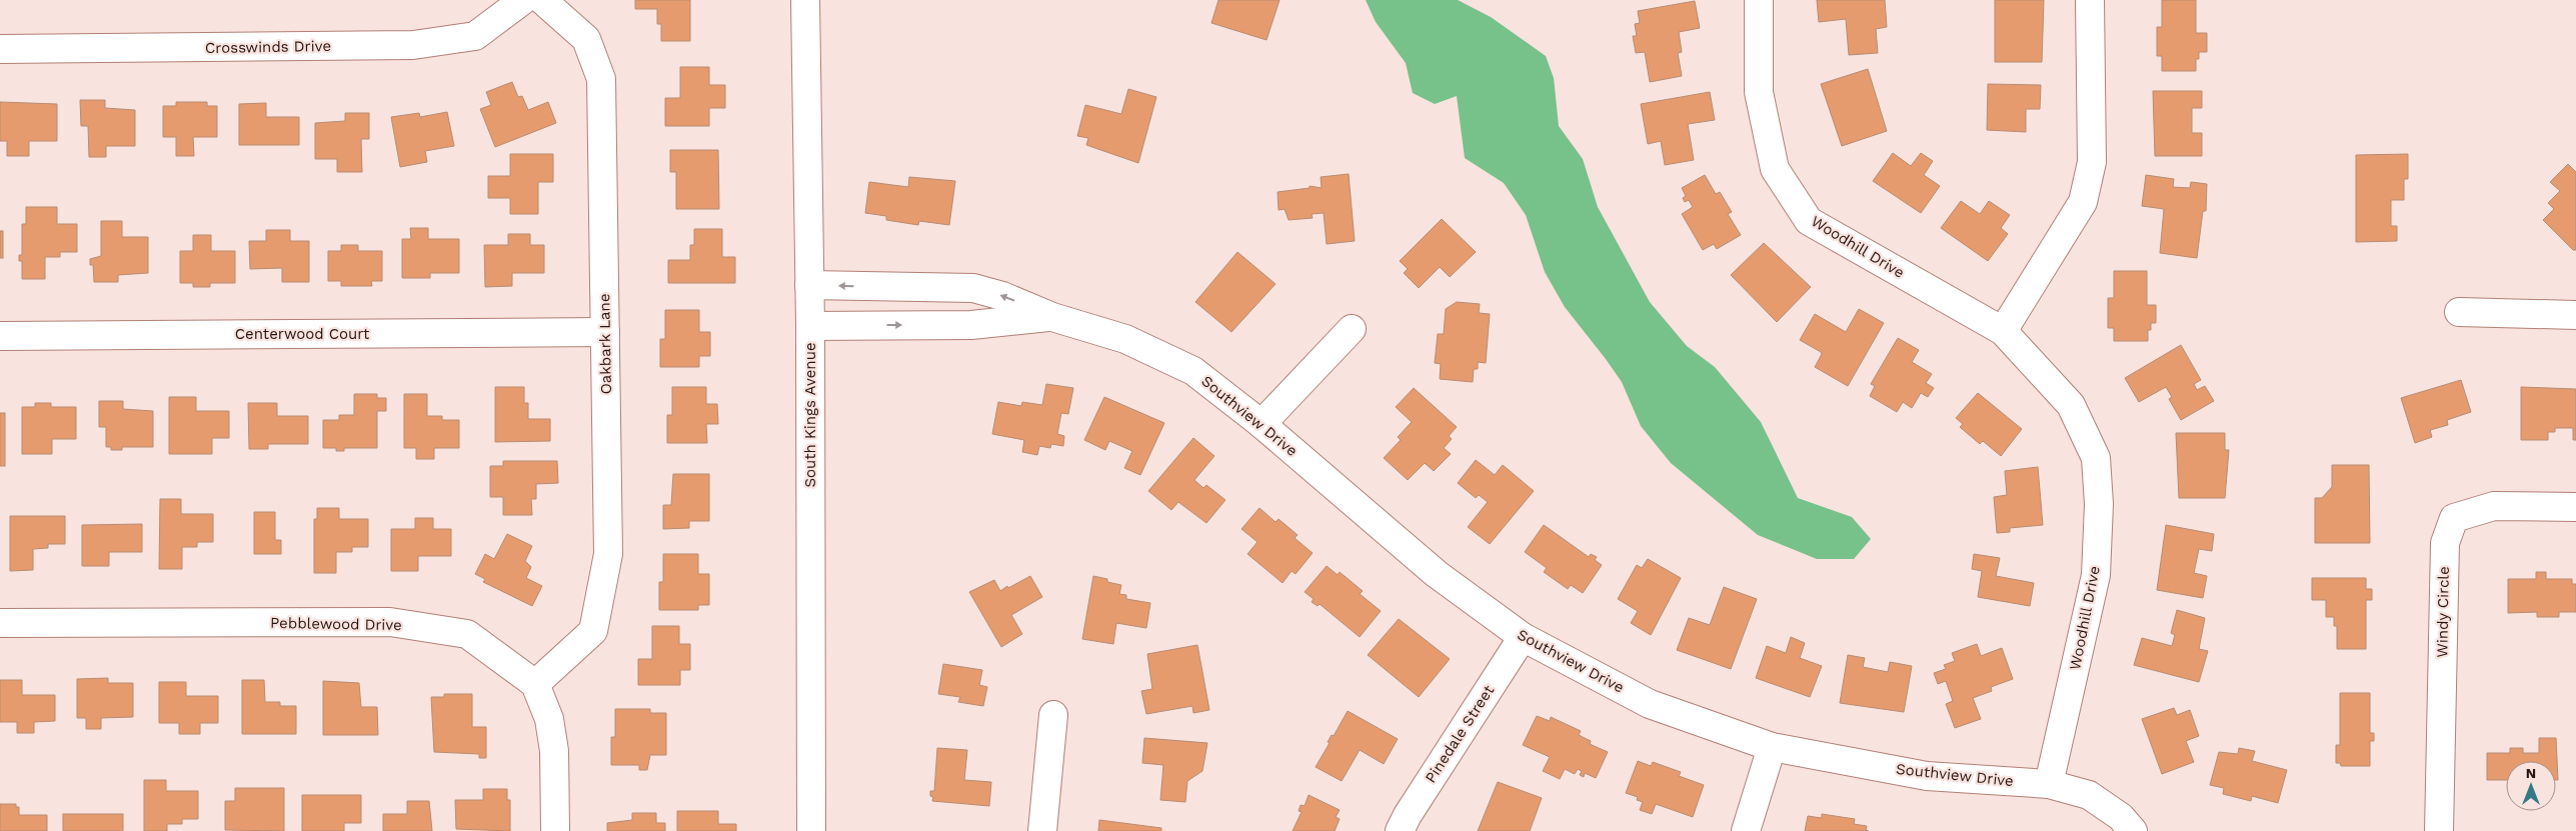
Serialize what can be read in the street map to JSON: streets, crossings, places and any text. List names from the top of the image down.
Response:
{
  "streets": {
    "street": [
      "Crosswinds Drive",
      "Woodhill Drive",
      "Centerwood Court",
      "Oakbark Lane",
      "South Kings Avenue",
      "Southview Drive",
      "Windy Circle",
      "Pebblewood Drive",
      "Pinedale Street"
    ]
  },
  "crossings": [
    ["Woodhill Drive", "Southview Drive"],
    ["Centerwood Court", "Oakbark Lane"],
    ["Oakbark Lane", "Pebblewood Drive"],
    ["South Kings Avenue", "Southview Drive"],
    ["Southview Drive", "Pinedale Street"]
  ],
  "north": "top"
}
